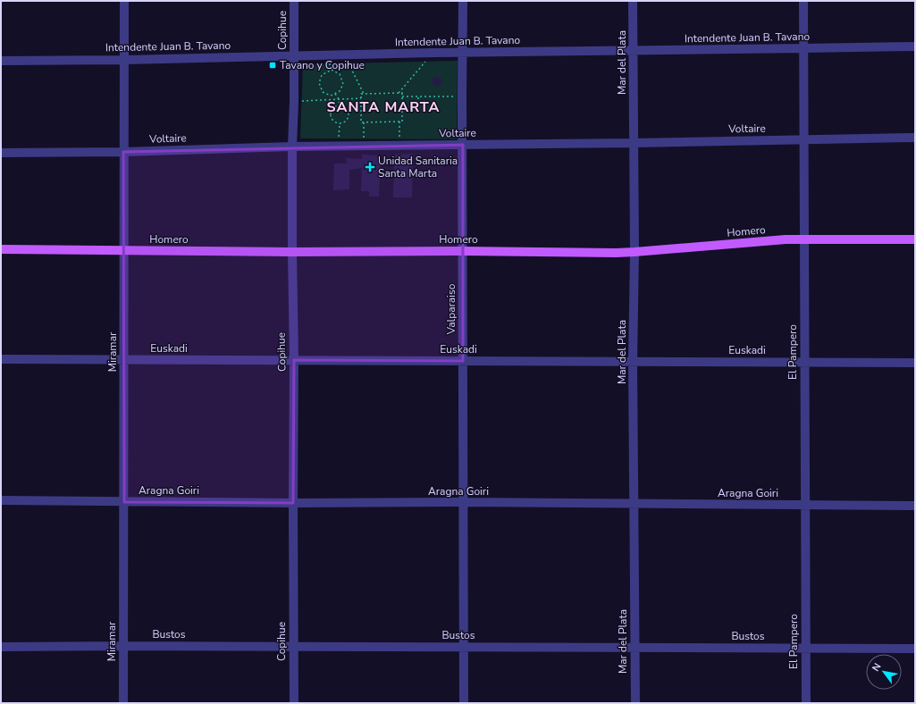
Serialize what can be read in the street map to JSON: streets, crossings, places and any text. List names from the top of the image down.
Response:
{
  "streets": {
    "main road": ["Homero"],
    "street": [
      "Copihue",
      "Intendente Juan B. Tavano",
      "Mar del Plata",
      "Voltaire",
      "Valparaiso",
      "Euskadi",
      "Miramar",
      "El Pampero",
      "Aragna Goiri",
      "Bustos"
    ]
  },
  "crossings": [
    ["Copihue", "Intendente Juan B. Tavano"],
    ["Copihue", "Voltaire"],
    ["Copihue", "Homero"],
    ["Copihue", "Euskadi"],
    ["Copihue", "Aragna Goiri"],
    ["Copihue", "Bustos"],
    ["Intendente Juan B. Tavano", "Mar del Plata"],
    ["Intendente Juan B. Tavano", "Valparaiso"],
    ["Intendente Juan B. Tavano", "Miramar"],
    ["Intendente Juan B. Tavano", "El Pampero"],
    ["Mar del Plata", "Voltaire"],
    ["Mar del Plata", "Homero"],
    ["Mar del Plata", "Euskadi"],
    ["Mar del Plata", "Aragna Goiri"],
    ["Mar del Plata", "Bustos"],
    ["Voltaire", "Valparaiso"],
    ["Voltaire", "Miramar"],
    ["Voltaire", "El Pampero"],
    ["Homero", "Valparaiso"],
    ["Homero", "Miramar"],
    ["Homero", "El Pampero"],
    ["Valparaiso", "Euskadi"],
    ["Valparaiso", "Aragna Goiri"],
    ["Valparaiso", "Bustos"],
    ["Euskadi", "Miramar"],
    ["Euskadi", "El Pampero"],
    ["Miramar", "Aragna Goiri"],
    ["Miramar", "Bustos"],
    ["El Pampero", "Aragna Goiri"],
    ["El Pampero", "Bustos"]
  ],
  "districts": ["SANTA MARTA"],
  "places": {
    "transit": ["Tavano y Copihue"],
    "health": ["Unidad Sanitaria Santa Marta"]
  },
  "north": "top left"
}
